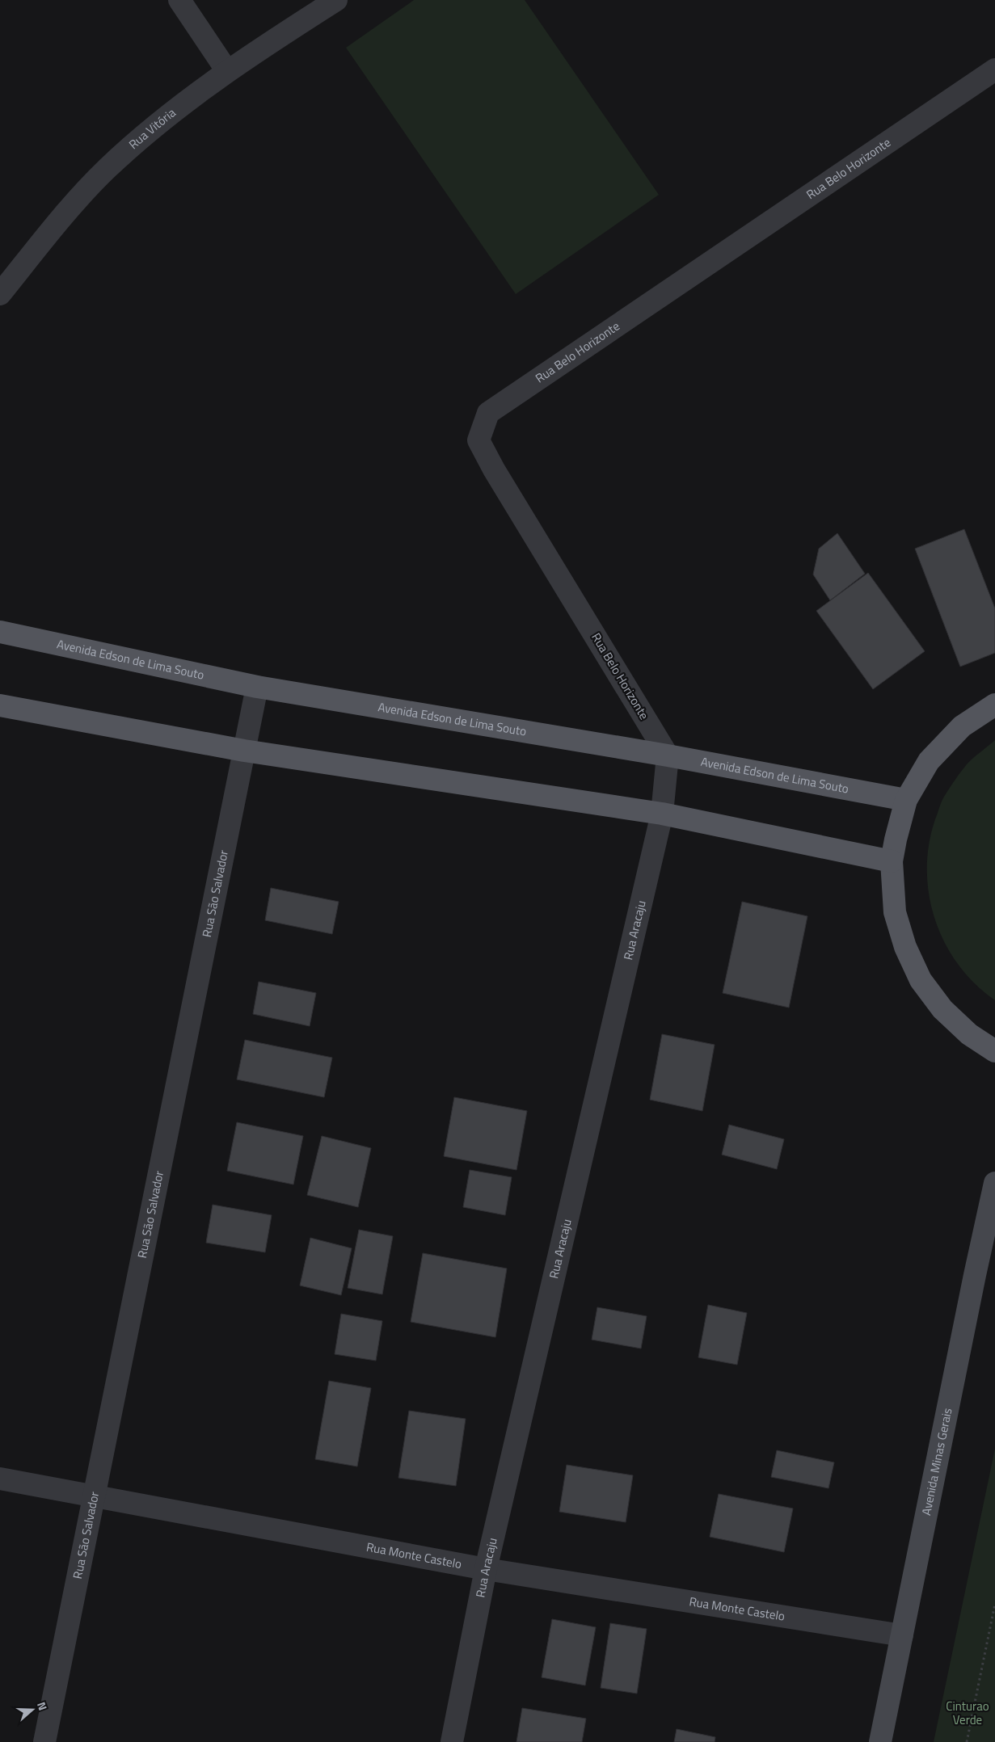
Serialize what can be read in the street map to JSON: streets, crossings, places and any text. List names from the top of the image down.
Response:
{
  "streets": {
    "main road": ["Avenida Edson de Lima Souto", "Avenida Minas Gerais"],
    "street": [
      "Rua Vitória",
      "Rua Belo Horizonte",
      "Rua São Salvador",
      "Rua Aracaju",
      "Rua Monte Castelo"
    ]
  },
  "crossings": [
    ["Rua Belo Horizonte", "Avenida Edson de Lima Souto"],
    ["Rua Belo Horizonte", "Rua Aracaju"],
    ["Avenida Edson de Lima Souto", "Rua São Salvador"],
    ["Avenida Edson de Lima Souto", "Rua Aracaju"],
    ["Rua São Salvador", "Rua Monte Castelo"],
    ["Rua Aracaju", "Rua Monte Castelo"],
    ["Avenida Minas Gerais", "Rua Monte Castelo"]
  ],
  "parks": ["Cinturao Verde"],
  "north": "right"
}
